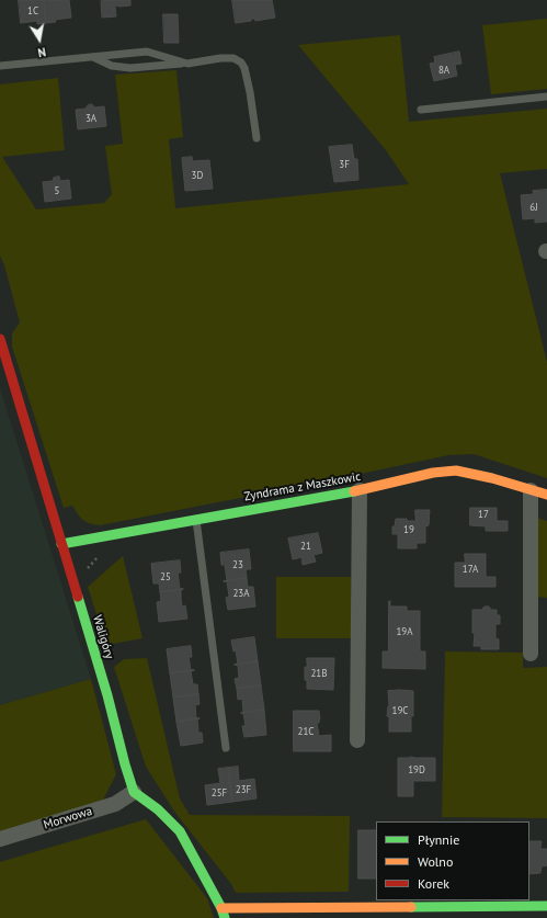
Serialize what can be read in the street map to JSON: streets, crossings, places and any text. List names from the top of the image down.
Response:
{
  "streets": {
    "street": ["Zyndrama z Maszkowic", "Waligóry", "Morwowa"]
  },
  "crossings": [
    ["Zyndrama z Maszkowic", "Waligóry"],
    ["Waligóry", "Morwowa"]
  ],
  "house_numbers": [
    "1C",
    "8A",
    "3A",
    "3F",
    "3D",
    "5",
    "6J",
    "17",
    "19",
    "21",
    "23",
    "17A",
    "25",
    "23A",
    "19A",
    "21B",
    "19C",
    "21C",
    "19D",
    "23F",
    "25F"
  ],
  "legend": ["Płynnie", "Wolno", "Korek"],
  "north": "bottom"
}
